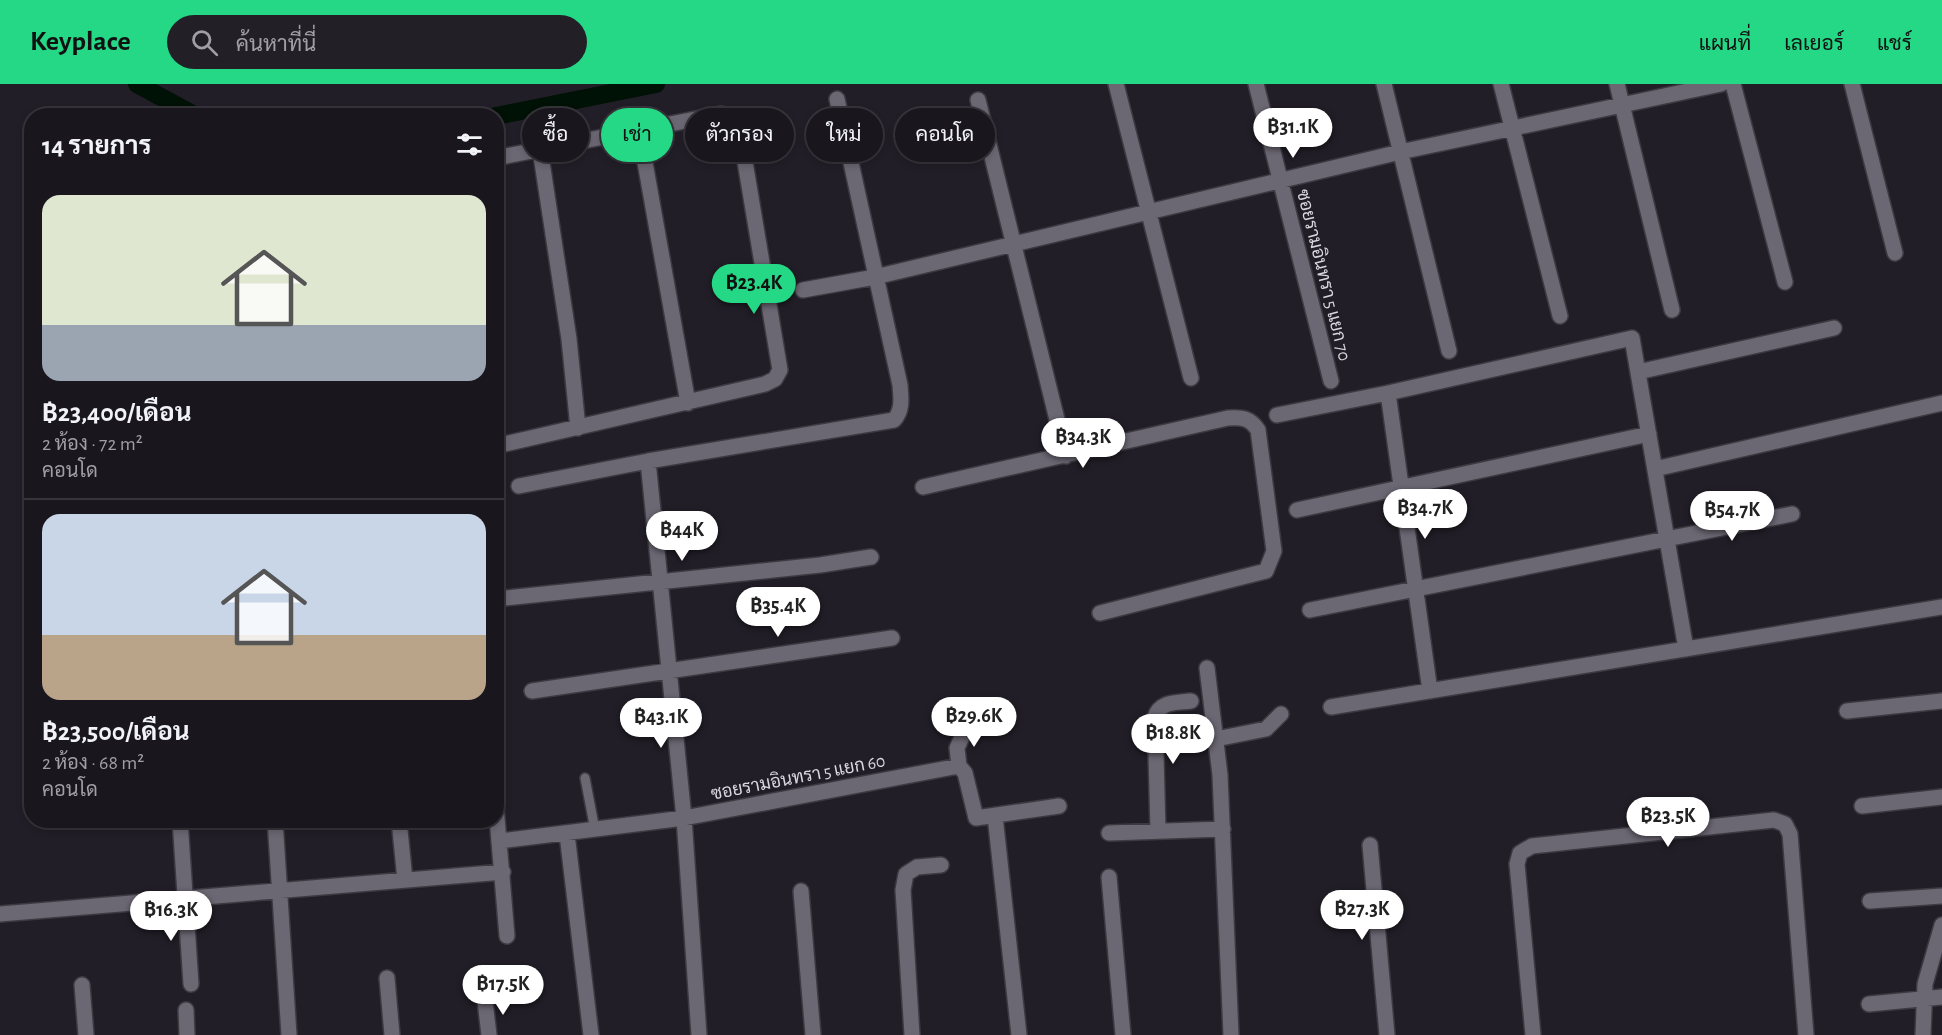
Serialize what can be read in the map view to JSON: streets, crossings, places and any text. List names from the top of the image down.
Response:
{
  "streets": {
    "street": ["ซอยรามอินทรา 5 แยก 70", "ซอยรามอินทรา 5 แยก 60"]
  },
  "page": {
    "header": "Keyplace",
    "search": "ค้นหาที่นี่",
    "nav": ["แผนที่", "เลเยอร์", "แชร์"],
    "price": [
      "฿31.1K",
      "฿23.4K",
      "฿34.3K",
      "฿34.7K",
      "฿54.7K",
      "฿44K",
      "฿35.4K",
      "฿29.6K",
      "฿43.1K",
      "฿18.8K",
      "฿23.5K",
      "฿27.3K",
      "฿16.3K",
      "฿17.5K"
    ],
    "chip": [
      "ซื้อ",
      "เช่า",
      "ตัวกรอง",
      "ใหม่",
      "คอนโด"
    ],
    "heading": "14 รายการ",
    "list": [
      {
        "name": "฿23,400/เดือน",
        "note": "2 ห้อง · 72 m² · คอนโด"
      },
      {
        "name": "฿23,500/เดือน",
        "note": "2 ห้อง · 68 m² · คอนโด"
      }
    ]
  }
}
